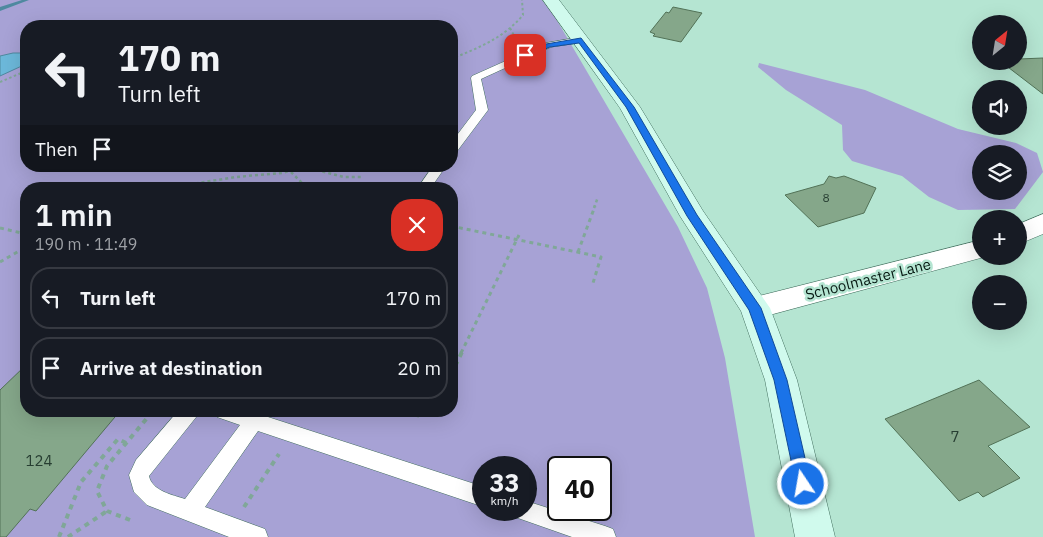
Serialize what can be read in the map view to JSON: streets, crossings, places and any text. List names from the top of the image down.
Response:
{
  "streets": {
    "street": ["Schoolmaster Lane"]
  },
  "house_numbers": ["8", "7", "124"],
  "north": "top right",
  "page": {
    "map_buttons": ["+", "−"],
    "turn": ["170 m", "Turn left"],
    "then": "Then",
    "heading": ["1 min", "190 m · 11:49"],
    "list": [
      {
        "name": "Turn left",
        "value": "170 m"
      },
      {
        "name": "Arrive at destination",
        "value": "20 m"
      }
    ],
    "speed": "33 km/h",
    "limit": "40"
  }
}
